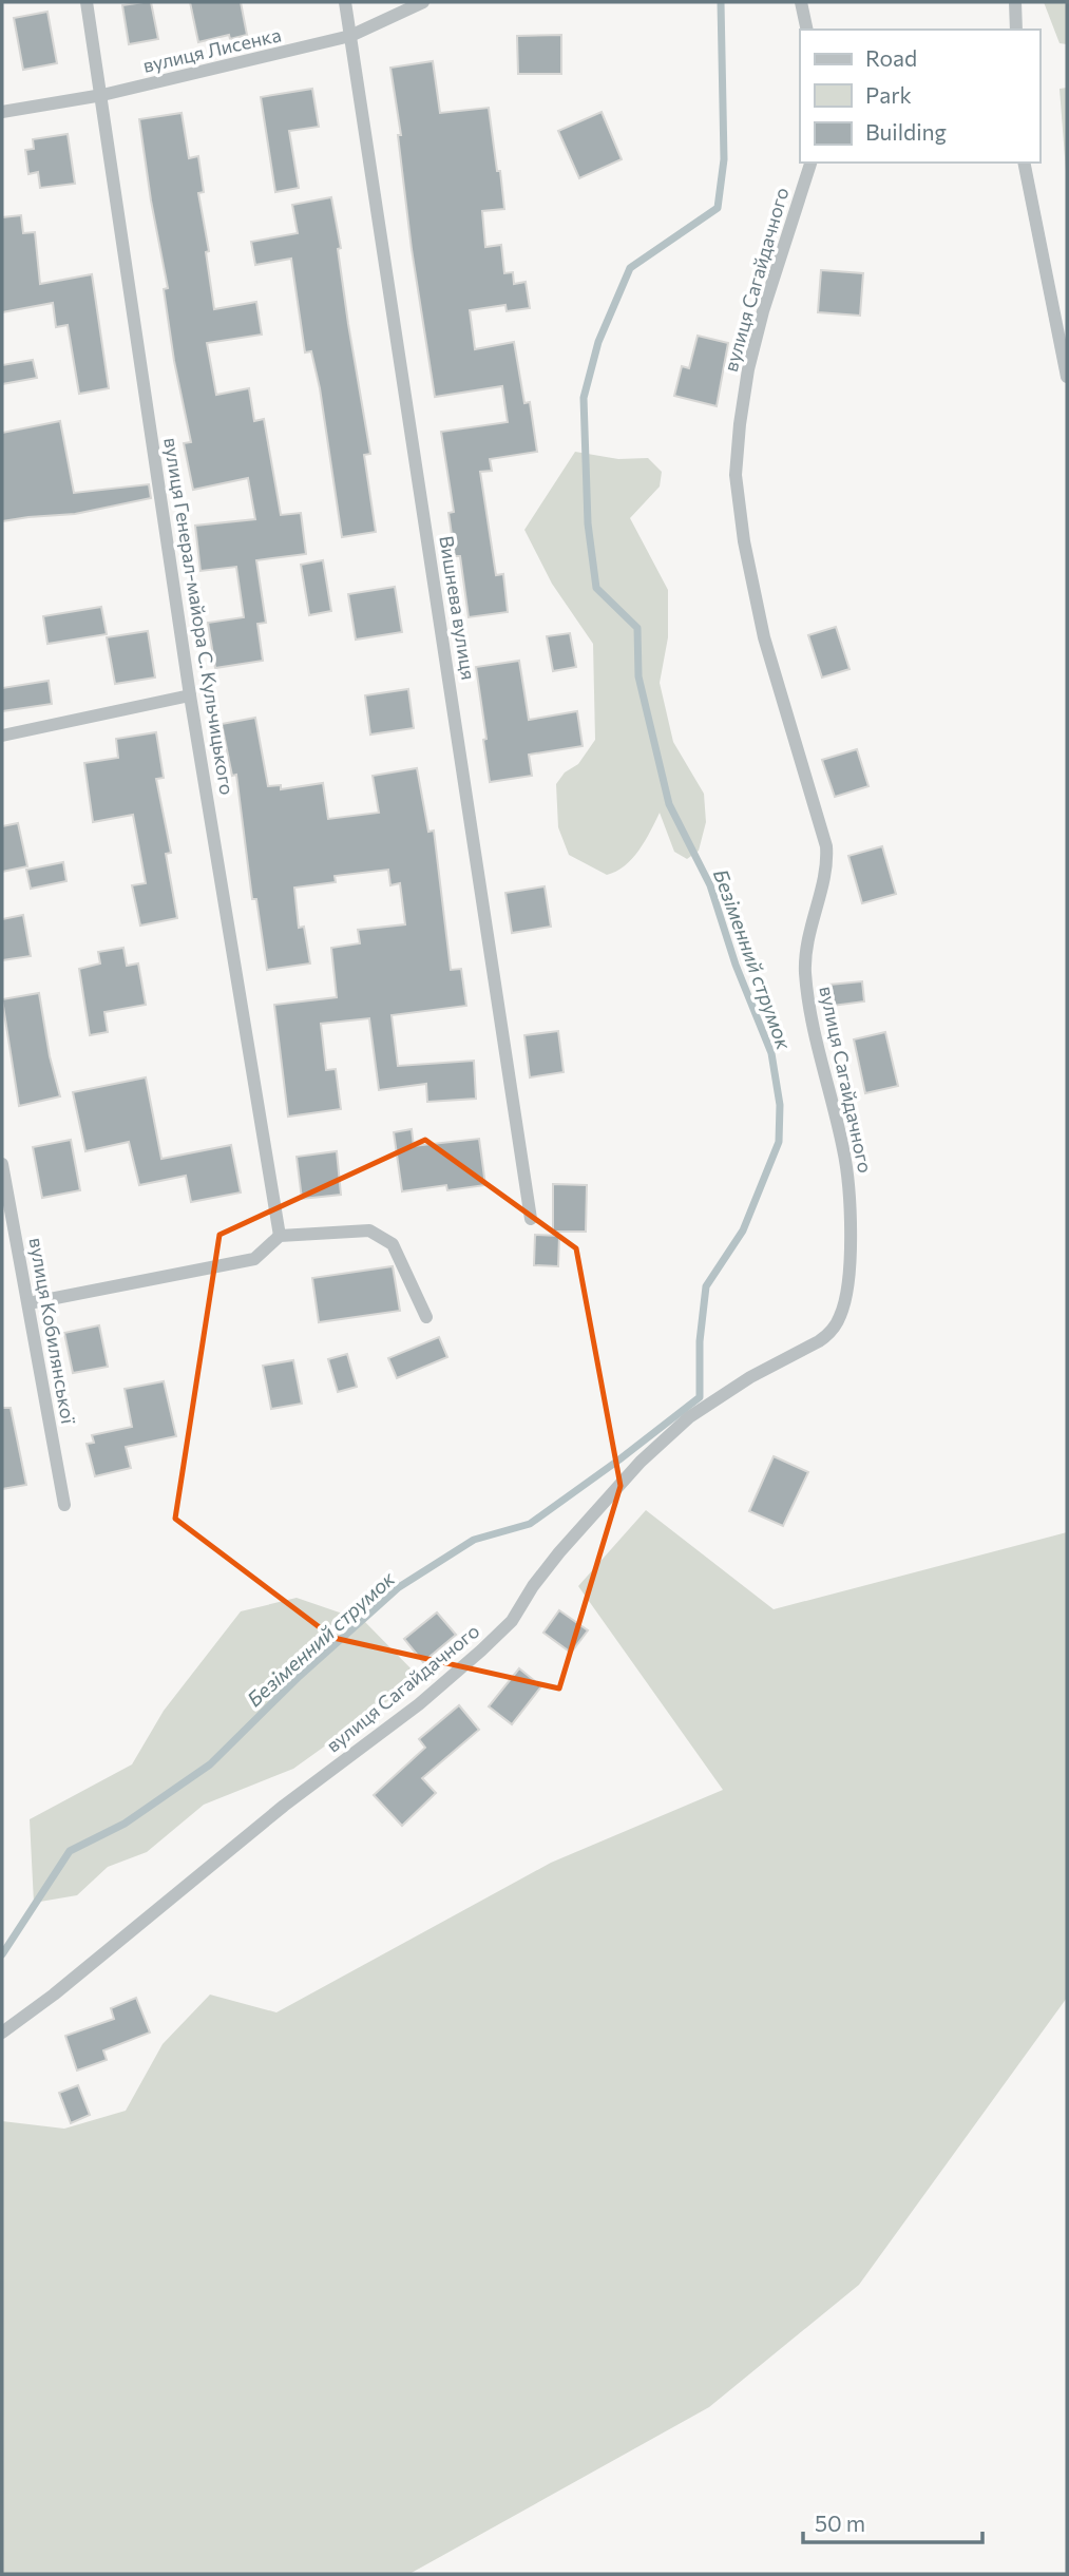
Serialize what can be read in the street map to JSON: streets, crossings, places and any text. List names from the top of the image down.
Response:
{
  "streets": {
    "street": [
      "вулиця Лисенка",
      "вулиця Сагайдачного",
      "Вишнева вулиця",
      "вулиця Генерал-майора С. Кульчицького",
      "вулиця Кобилянської"
    ]
  },
  "crossings": [
    ["вулиця Лисенка", "Вишнева вулиця"],
    ["вулиця Лисенка", "вулиця Генерал-майора С. Кульчицького"]
  ],
  "water": ["Безіменний струмок"],
  "legend": ["Road", "Park", "Building"],
  "scale_bar": "50 m"
}
